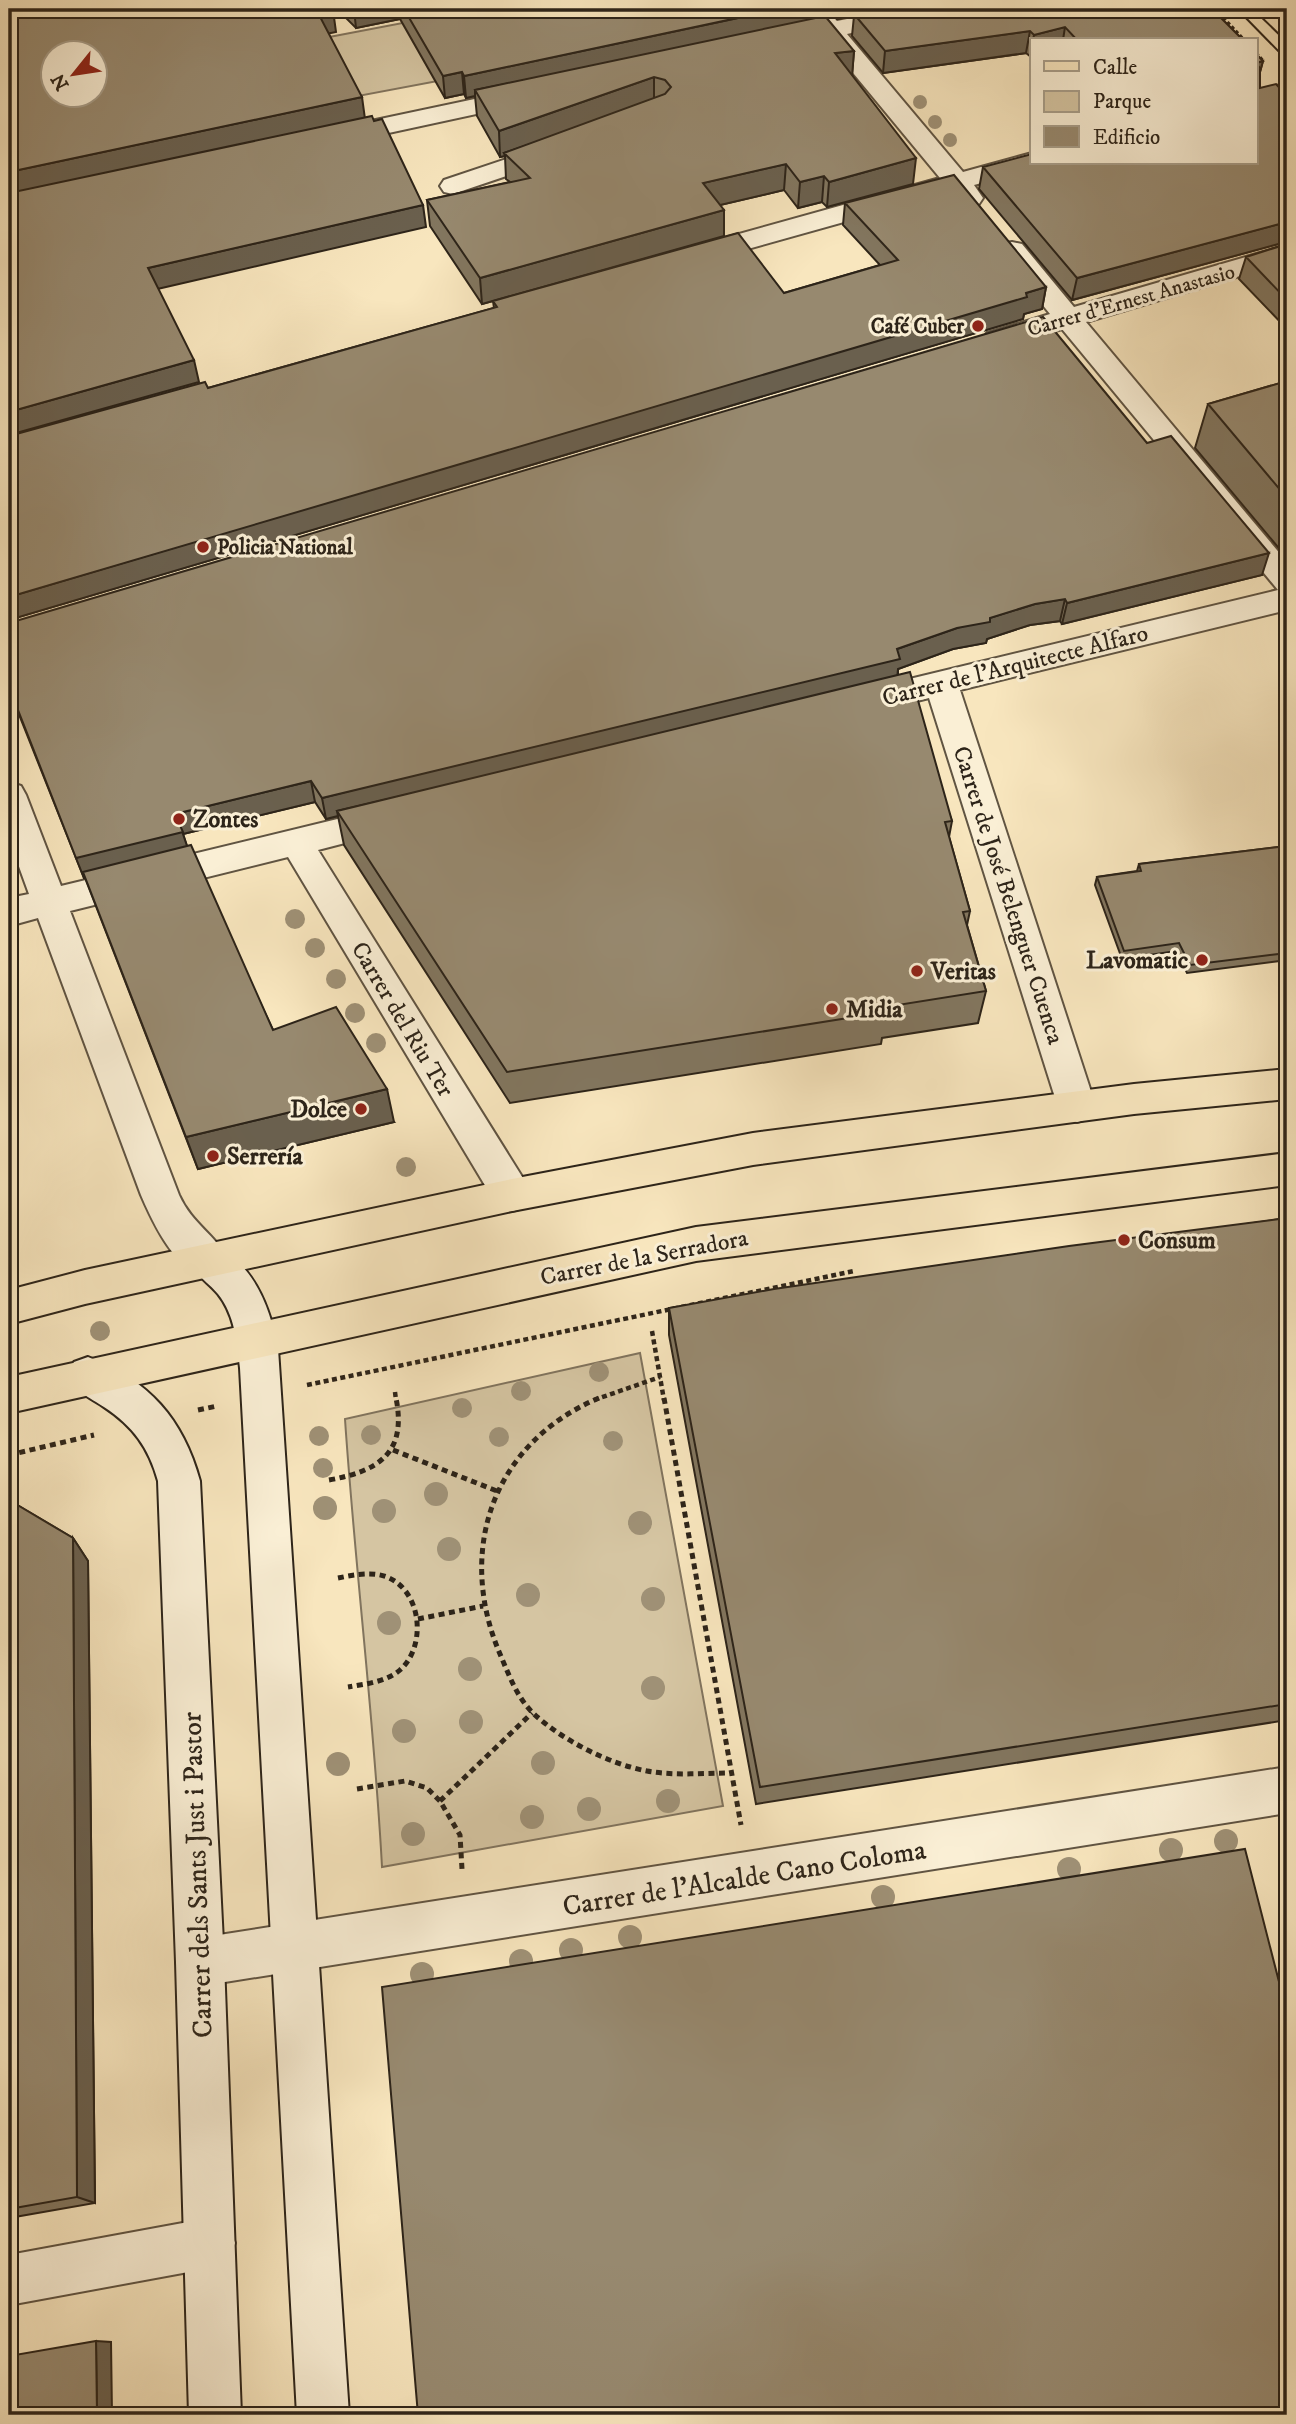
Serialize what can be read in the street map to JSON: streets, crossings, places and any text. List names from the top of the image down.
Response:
{
  "streets": {
    "main road": ["Carrer de la Serradora"],
    "street": [
      "Carrer d'Ernest Anastasio",
      "Carrer de l'Arquitecte Alfaro",
      "Carrer de José Belenguer Cuenca",
      "Carrer del Riu Ter",
      "Carrer dels Sants Just i Pastor",
      "Carrer de l'Alcalde Cano Coloma"
    ]
  },
  "crossings": [
    ["Carrer de l'Arquitecte Alfaro", "Carrer de José Belenguer Cuenca"],
    ["Carrer de la Serradora", "Carrer dels Sants Just i Pastor"],
    ["Carrer dels Sants Just i Pastor", "Carrer de l'Alcalde Cano Coloma"]
  ],
  "places": [
    "Café Cuber",
    "Policia National",
    "Zontes",
    "Lavomatic",
    "Veritas",
    "Midia",
    "Dolce",
    "Serrería",
    "Consum"
  ],
  "legend": ["Calle", "Parque", "Edificio"],
  "north": "bottom left"
}
